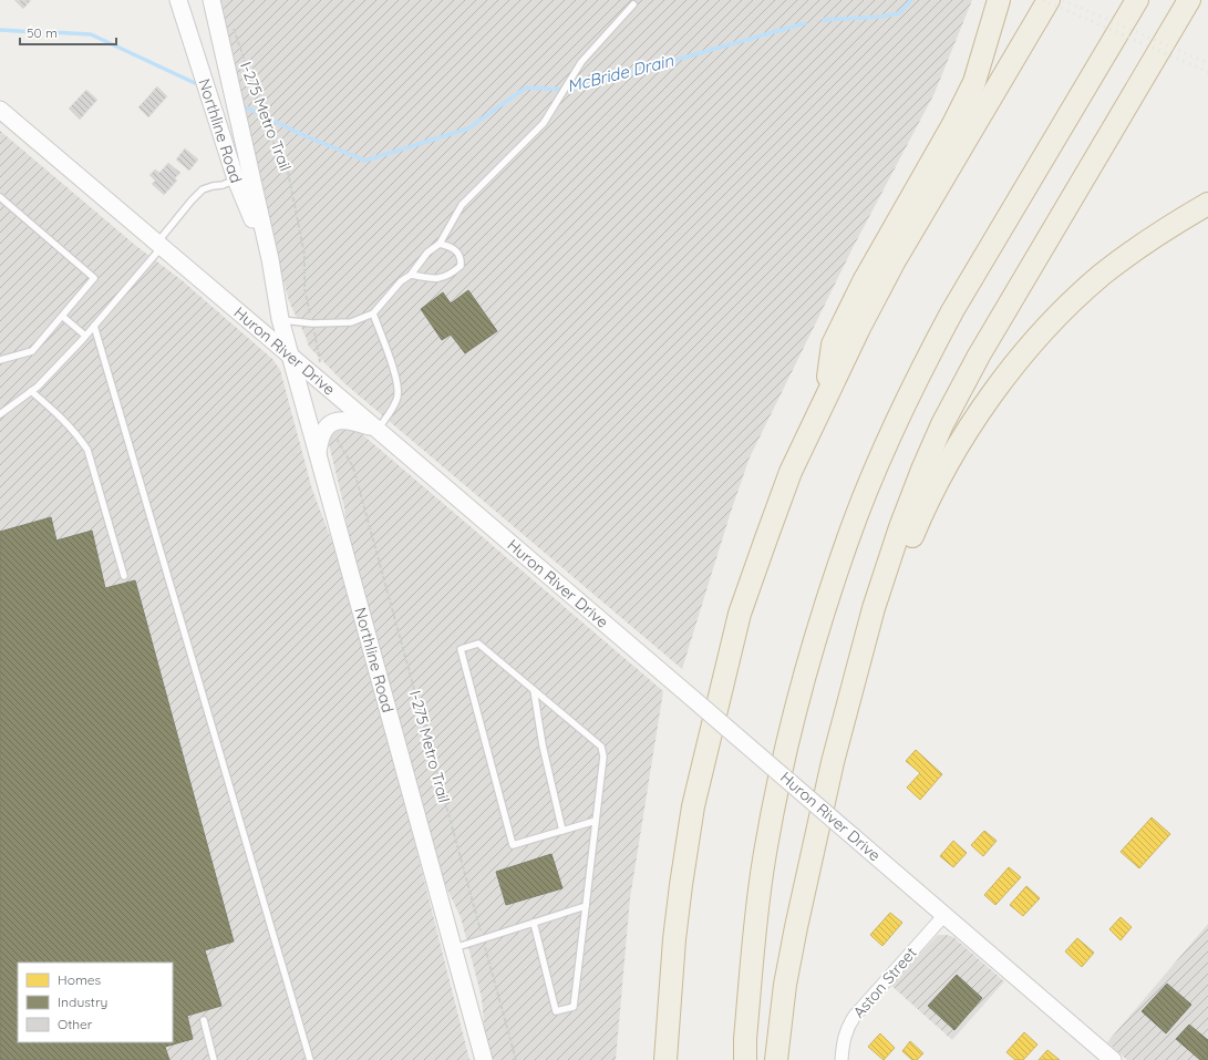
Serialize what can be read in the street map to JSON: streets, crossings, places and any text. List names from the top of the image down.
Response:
{
  "streets": {
    "main road": ["Northline Road", "Huron River Drive"],
    "street": ["Aston Street"],
    "path": ["I-275 Metro Trail"]
  },
  "crossings": [
    ["Northline Road", "Huron River Drive"],
    ["Huron River Drive", "Aston Street"]
  ],
  "water": ["McBride Drain"],
  "legend": ["Homes", "Industry", "Other"],
  "scale_bar": "50 m"
}
